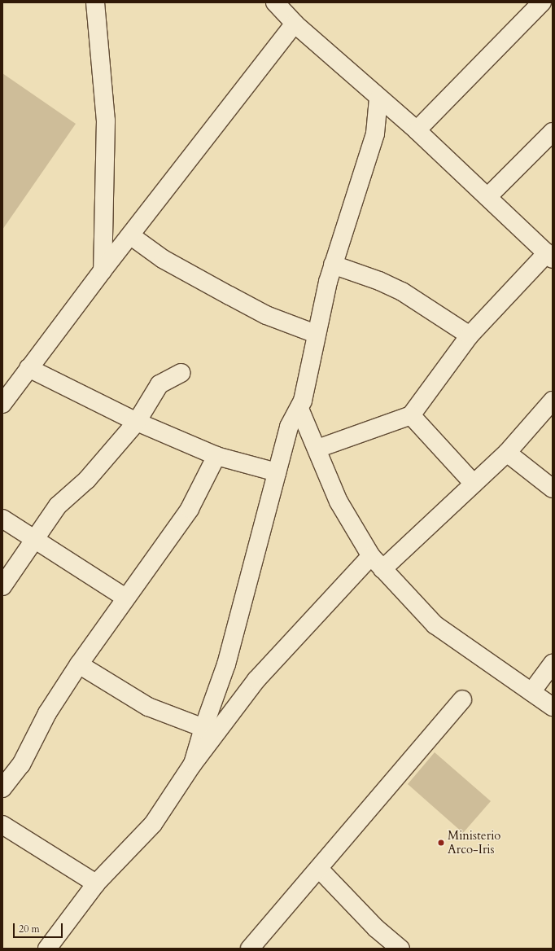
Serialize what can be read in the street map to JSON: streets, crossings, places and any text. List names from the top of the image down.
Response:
{
  "places": ["Ministerio Arco-Iris"],
  "scale_bar": "20 m"
}
